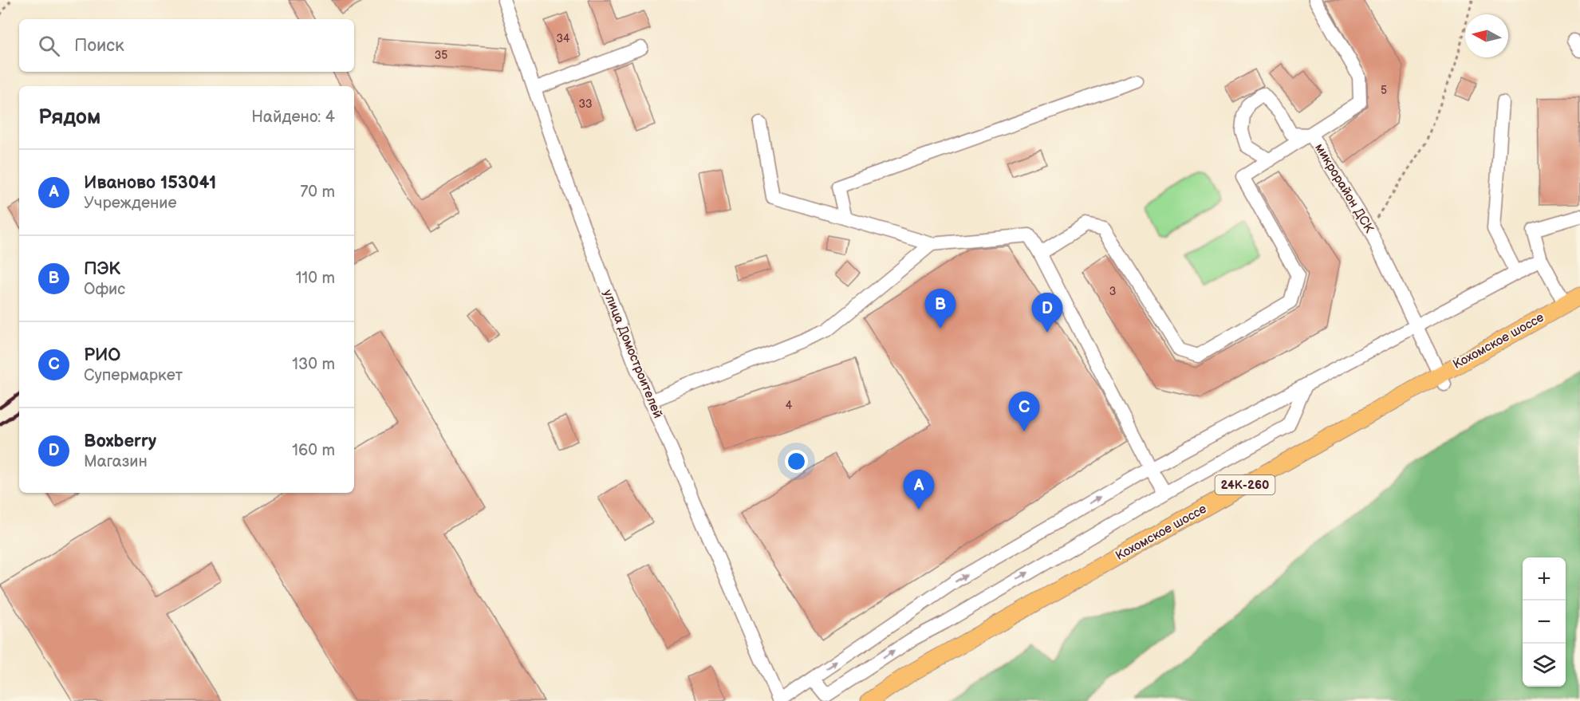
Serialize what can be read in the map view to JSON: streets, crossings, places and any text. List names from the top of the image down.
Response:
{
  "streets": {
    "main road": ["Кохомское шоссе", "24К-260"],
    "street": ["микрорайон ДСК", "улица Домостроителей"]
  },
  "crossings": [
    ["микрорайон ДСК", "Кохомское шоссе"]
  ],
  "house_numbers": [
    "34",
    "35",
    "5",
    "33",
    "3",
    "4"
  ],
  "north": "left",
  "page": {
    "search": "Поиск",
    "heading": ["Рядом", "Найдено: 4"],
    "list": [
      {
        "mark": "A",
        "name": "Иваново 153041",
        "note": "Учреждение",
        "value": "70 m"
      },
      {
        "mark": "B",
        "name": "ПЭК",
        "note": "Офис",
        "value": "110 m"
      },
      {
        "mark": "C",
        "name": "РИО",
        "note": "Супермаркет",
        "value": "130 m"
      },
      {
        "mark": "D",
        "name": "Boxberry",
        "note": "Магазин",
        "value": "160 m"
      }
    ],
    "pins": [
      "B",
      "D",
      "C",
      "A"
    ],
    "map_buttons": ["+", "−"]
  }
}
